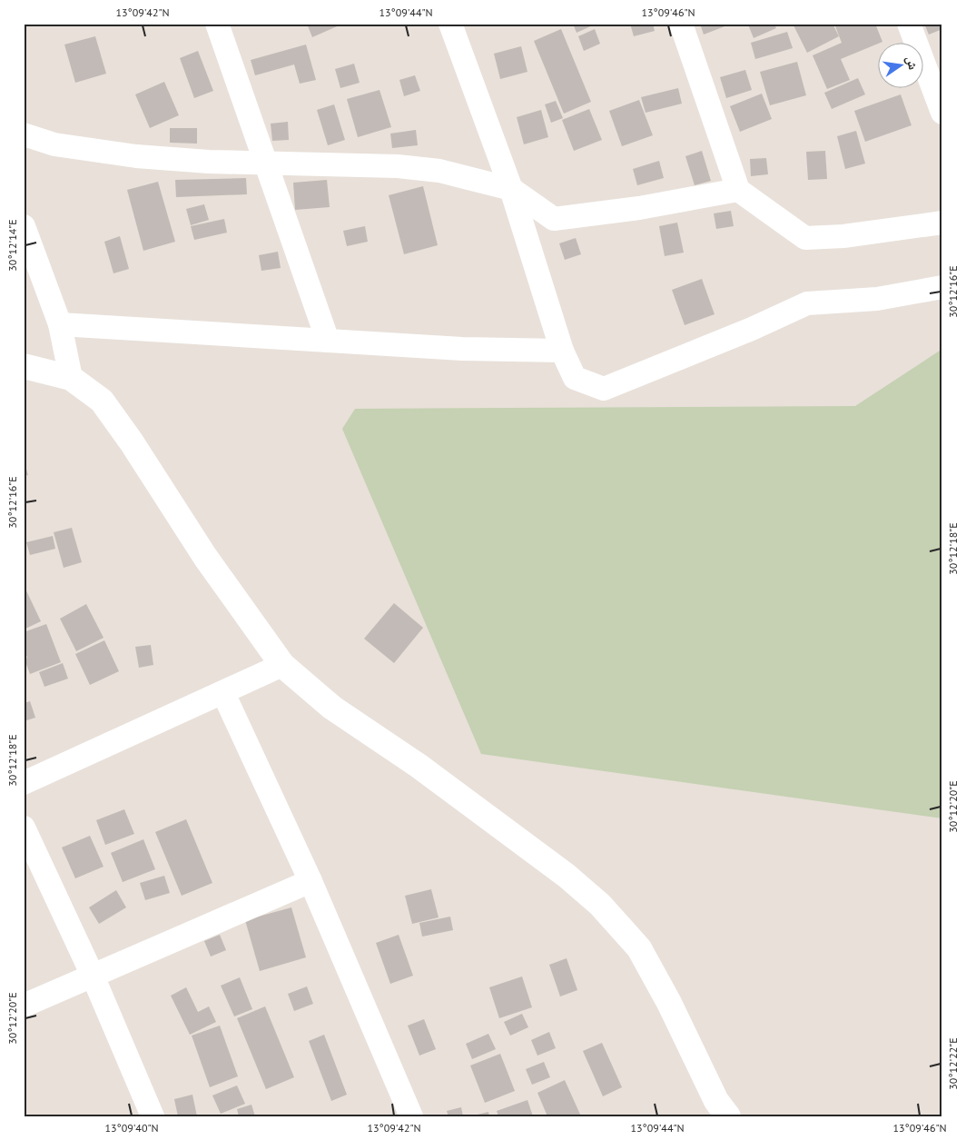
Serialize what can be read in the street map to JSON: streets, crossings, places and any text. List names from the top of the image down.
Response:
{
  "north": "right",
  "coordinates": [
    "13°09'42\"N",
    "13°09'44\"N",
    "13°09'46\"N",
    "30°12'14\"E",
    "30°12'16\"E",
    "30°12'18\"E",
    "30°12'20\"E",
    "30°12'22\"E",
    "13°09'40\"N"
  ]
}
